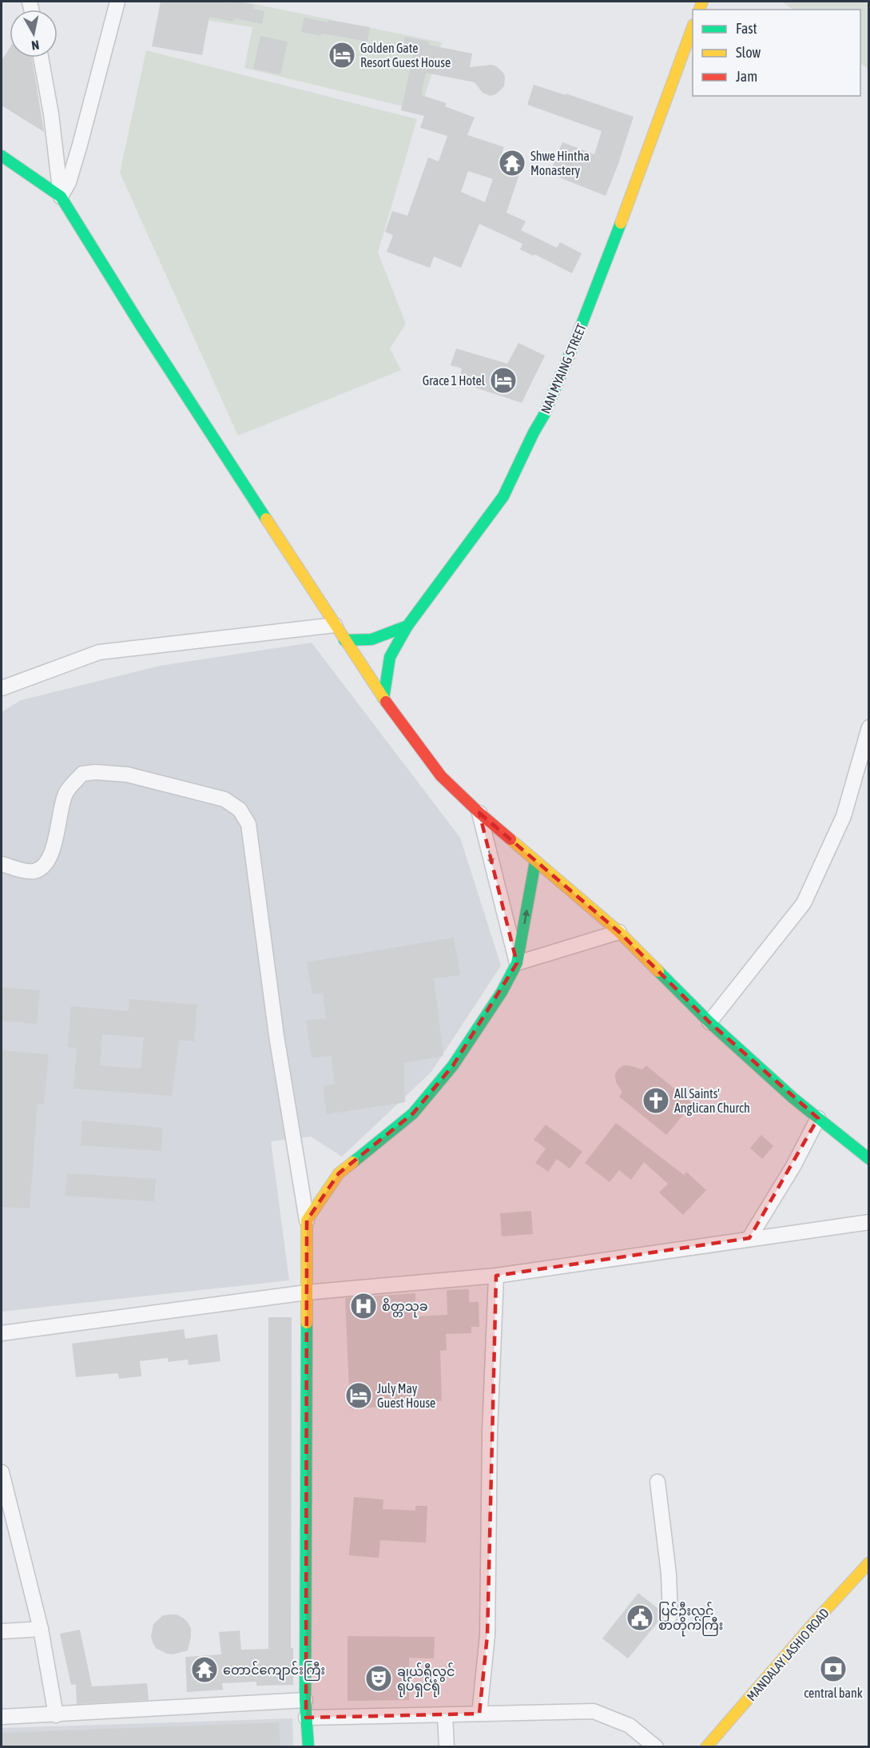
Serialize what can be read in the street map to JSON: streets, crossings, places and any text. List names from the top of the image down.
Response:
{
  "streets": {
    "main road": ["NAN MYAING STREET", "MANDALAY LASHIO ROAD"]
  },
  "places": {
    "hotel": ["Golden Gate Resort Guest House", "Grace 1 Hotel", "July May Guest House"],
    "temple": ["Shwe Hintha Monastery", "တောင်ကျောင်းကြီး"],
    "church": ["All Saints' Anglican Church"],
    "hospital": ["စိတ္တသုခ"],
    "public building": ["ပြင်ဦးလွင် စာတိုက်ကြီး"],
    "bank": ["central bank"],
    "theatre": ["ချယ်ရီလွင် ရုပ်ရှင်ရုံ"]
  },
  "legend": ["Fast", "Slow", "Jam"],
  "north": "bottom"
}
